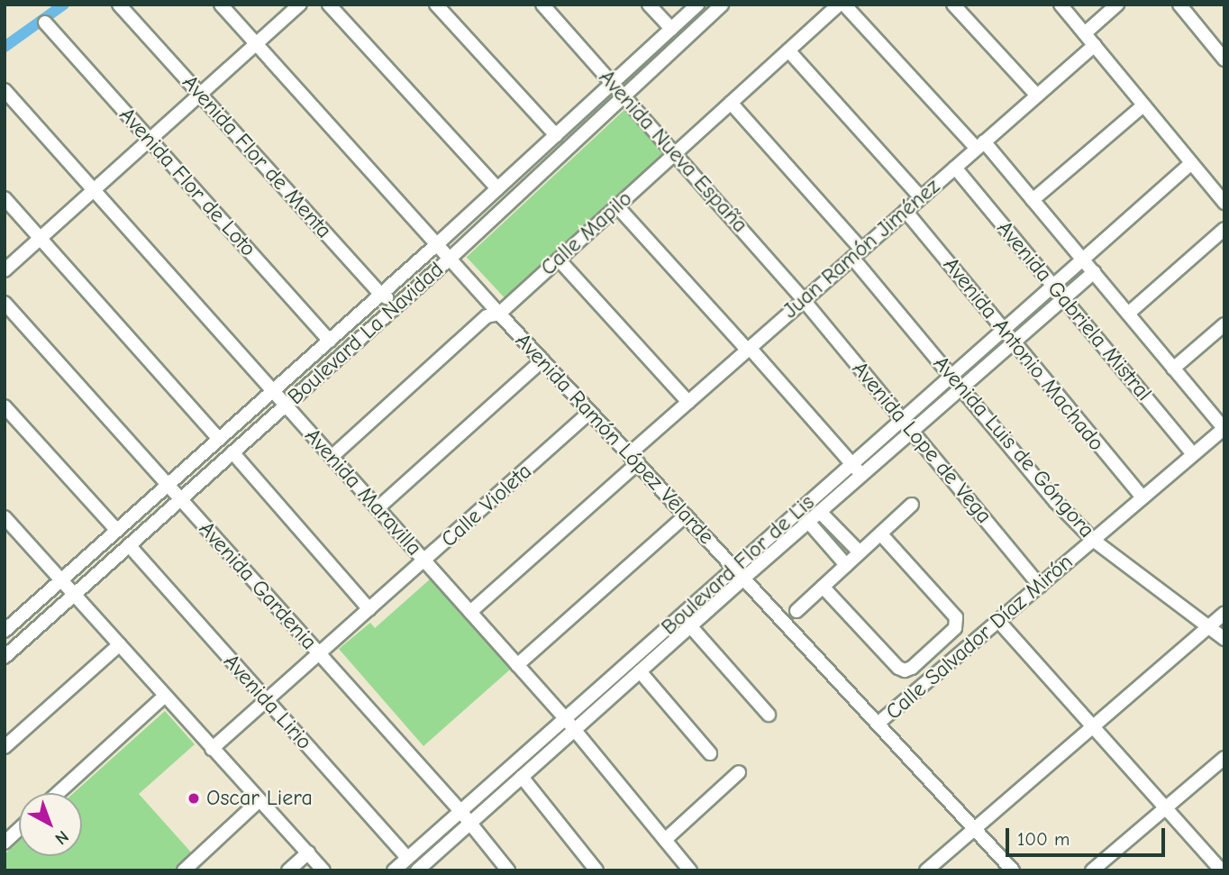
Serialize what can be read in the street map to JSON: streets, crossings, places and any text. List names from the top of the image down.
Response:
{
  "streets": {
    "street": [
      "Avenida Nueva España",
      "Avenida Flor de Menta",
      "Avenida Flor de Loto",
      "Calle Mapilo",
      "Juan Ramón Jiménez",
      "Avenida Gabriela Mistral",
      "Boulevard La Navidad",
      "Avenida Antonio Machado",
      "Avenida Ramón López Velarde",
      "Avenida Lope de Vega",
      "Avenida Luis de Góngora",
      "Avenida Maravilla",
      "Calle Violeta",
      "Boulevard Flor de Lis",
      "Avenida Gardenia",
      "Calle Salvador Díaz Mirón",
      "Avenida Lirio"
    ]
  },
  "crossings": [
    ["Avenida Nueva España", "Calle Mapilo"],
    ["Avenida Nueva España", "Juan Ramón Jiménez"],
    ["Avenida Nueva España", "Boulevard La Navidad"],
    ["Avenida Nueva España", "Avenida Lope de Vega"],
    ["Avenida Flor de Menta", "Boulevard La Navidad"],
    ["Avenida Flor de Loto", "Boulevard La Navidad"],
    ["Calle Mapilo", "Avenida Ramón López Velarde"],
    ["Calle Mapilo", "Avenida Luis de Góngora"],
    ["Calle Mapilo", "Avenida Maravilla"],
    ["Juan Ramón Jiménez", "Avenida Gabriela Mistral"],
    ["Juan Ramón Jiménez", "Avenida Antonio Machado"],
    ["Juan Ramón Jiménez", "Avenida Ramón López Velarde"],
    ["Juan Ramón Jiménez", "Avenida Lope de Vega"],
    ["Juan Ramón Jiménez", "Avenida Luis de Góngora"],
    ["Juan Ramón Jiménez", "Avenida Maravilla"],
    ["Avenida Gabriela Mistral", "Boulevard Flor de Lis"],
    ["Avenida Gabriela Mistral", "Calle Salvador Díaz Mirón"],
    ["Boulevard La Navidad", "Avenida Ramón López Velarde"],
    ["Boulevard La Navidad", "Avenida Maravilla"],
    ["Boulevard La Navidad", "Avenida Gardenia"],
    ["Boulevard La Navidad", "Avenida Lirio"],
    ["Avenida Antonio Machado", "Boulevard Flor de Lis"],
    ["Avenida Antonio Machado", "Calle Salvador Díaz Mirón"],
    ["Avenida Ramón López Velarde", "Calle Violeta"],
    ["Avenida Ramón López Velarde", "Boulevard Flor de Lis"],
    ["Avenida Ramón López Velarde", "Calle Salvador Díaz Mirón"],
    ["Avenida Lope de Vega", "Boulevard Flor de Lis"],
    ["Avenida Lope de Vega", "Calle Salvador Díaz Mirón"],
    ["Avenida Luis de Góngora", "Boulevard Flor de Lis"],
    ["Avenida Luis de Góngora", "Calle Salvador Díaz Mirón"],
    ["Avenida Maravilla", "Calle Violeta"],
    ["Avenida Maravilla", "Boulevard Flor de Lis"],
    ["Calle Violeta", "Avenida Gardenia"],
    ["Calle Violeta", "Avenida Lirio"],
    ["Boulevard Flor de Lis", "Avenida Gardenia"],
    ["Boulevard Flor de Lis", "Avenida Lirio"]
  ],
  "places": ["Oscar Liera"],
  "scale_bar": "100 m",
  "north": "bottom right"
}
